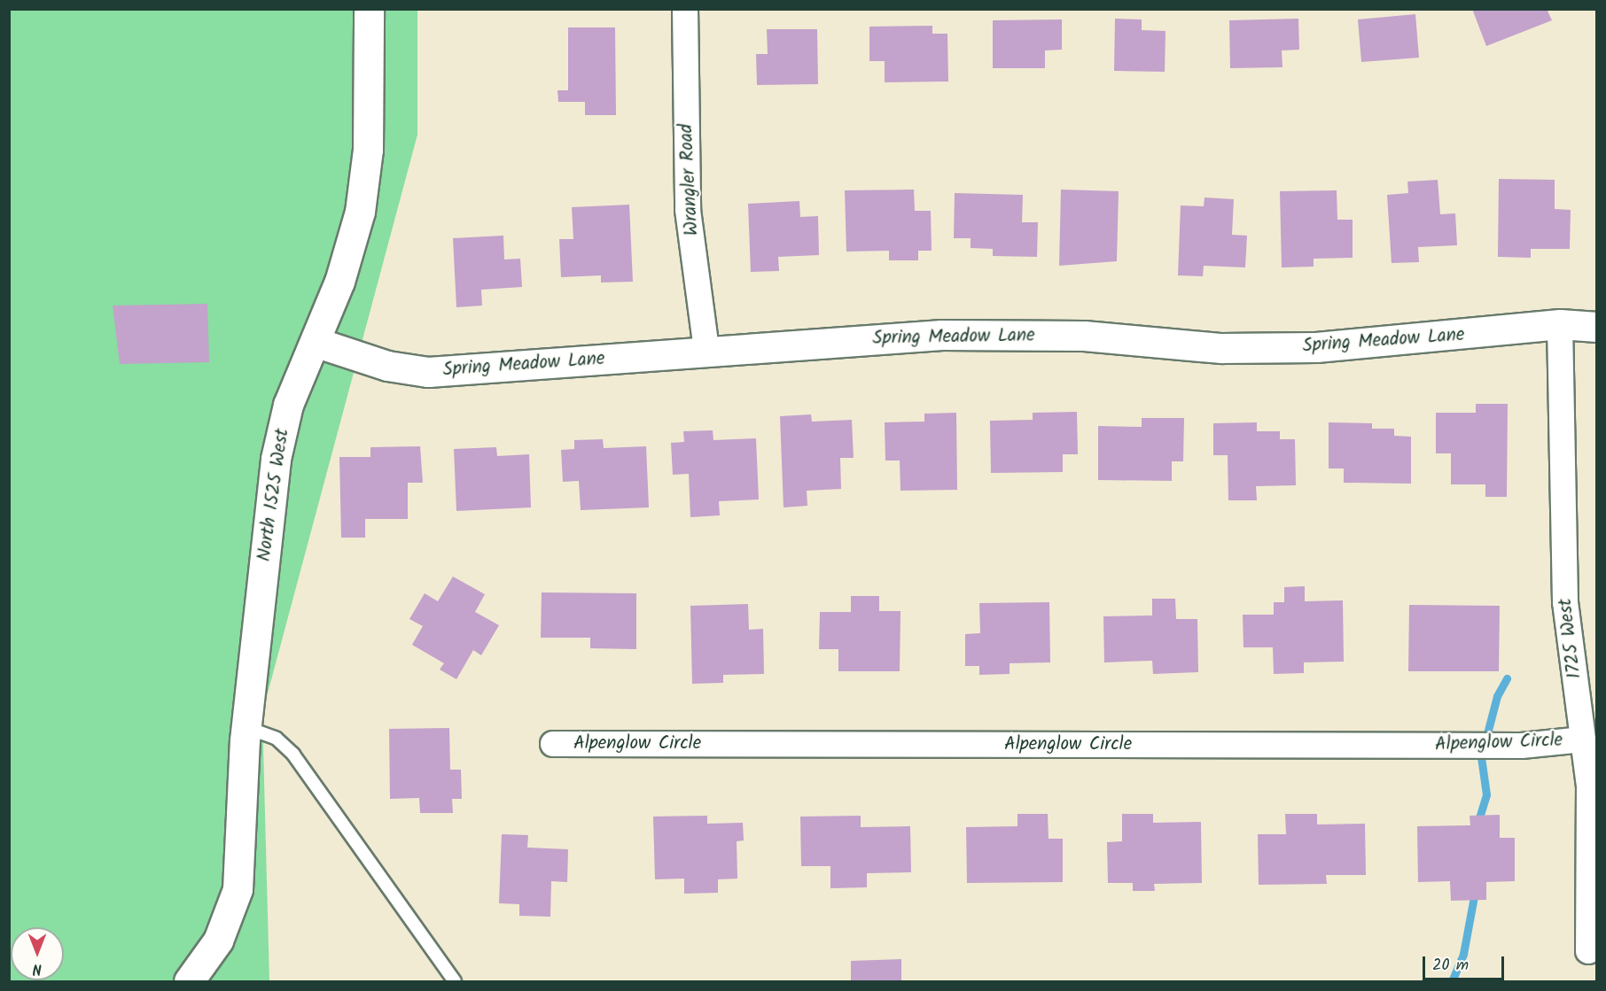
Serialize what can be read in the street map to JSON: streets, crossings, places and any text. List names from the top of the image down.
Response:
{
  "streets": {
    "street": [
      "Wrangler Road",
      "Spring Meadow Lane",
      "North 1525 West",
      "1725 West",
      "Alpenglow Circle"
    ]
  },
  "crossings": [
    ["Wrangler Road", "Spring Meadow Lane"],
    ["Spring Meadow Lane", "North 1525 West"],
    ["Spring Meadow Lane", "1725 West"],
    ["1725 West", "Alpenglow Circle"]
  ],
  "scale_bar": "20 m",
  "north": "bottom"
}
